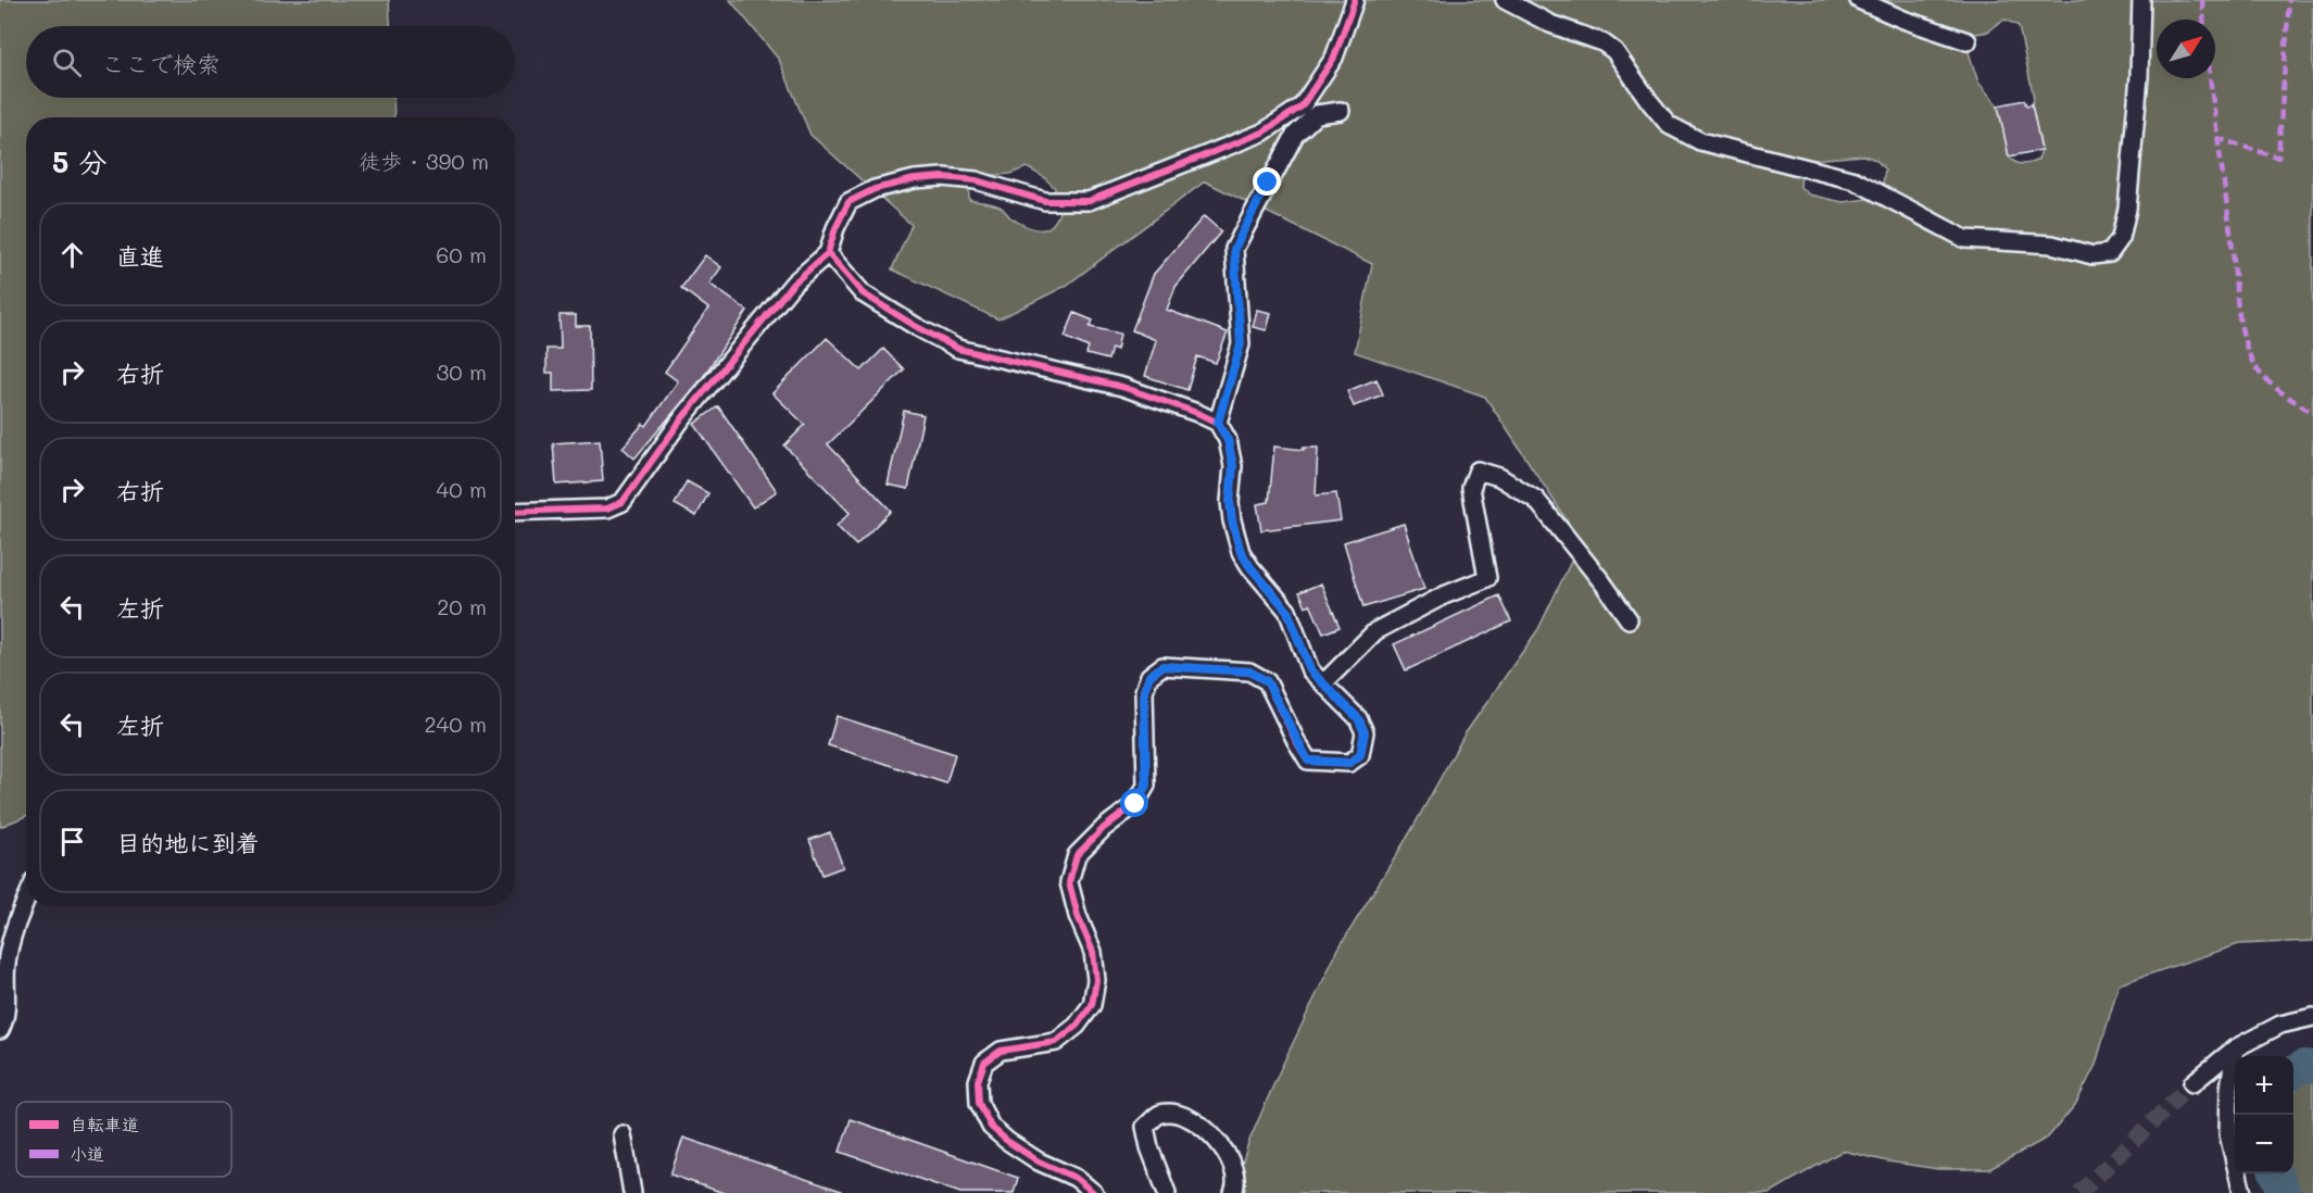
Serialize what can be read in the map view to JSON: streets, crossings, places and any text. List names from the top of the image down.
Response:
{
  "legend": ["自転車道", "小道"],
  "north": "top right",
  "page": {
    "search": "ここで検索",
    "heading": ["5 分", "徒歩 · 390 m"],
    "list": [
      ["直進", "60 m"],
      ["右折", "30 m"],
      ["右折", "40 m"],
      ["左折", "20 m"],
      ["左折", "240 m"],
      "目的地に到着"
    ],
    "map_buttons": ["+", "−"]
  }
}
